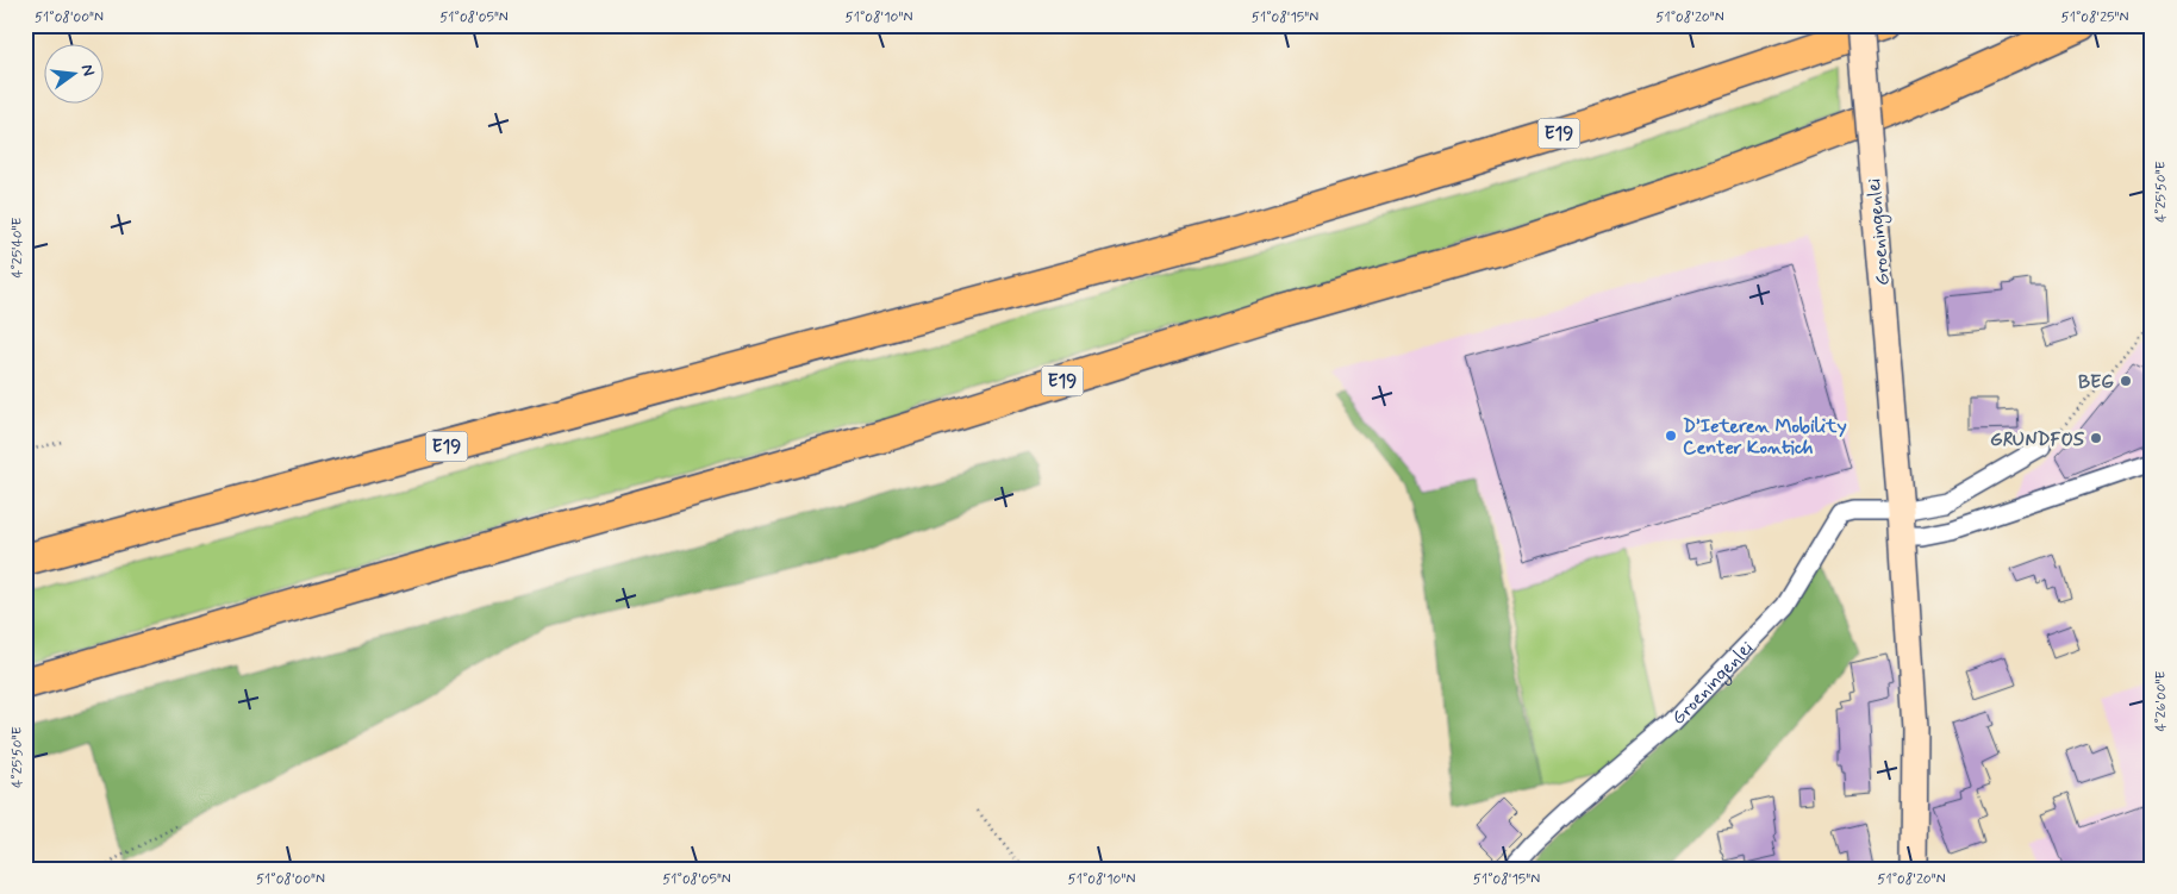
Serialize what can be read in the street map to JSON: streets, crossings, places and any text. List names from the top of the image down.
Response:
{
  "streets": {
    "highway": ["E19"],
    "street": ["Groeningenlei"]
  },
  "places": ["BEG", "D’Ieteren Mobility Center Kontich", "GRUNDFOS"],
  "north": "right",
  "coordinates": [
    "51°08'00\"N",
    "51°08'05\"N",
    "51°08'10\"N",
    "51°08'15\"N",
    "51°08'20\"N",
    "51°08'25\"N",
    "4°25'50\"E",
    "4°25'40\"E",
    "4°26'00\"E"
  ]
}
